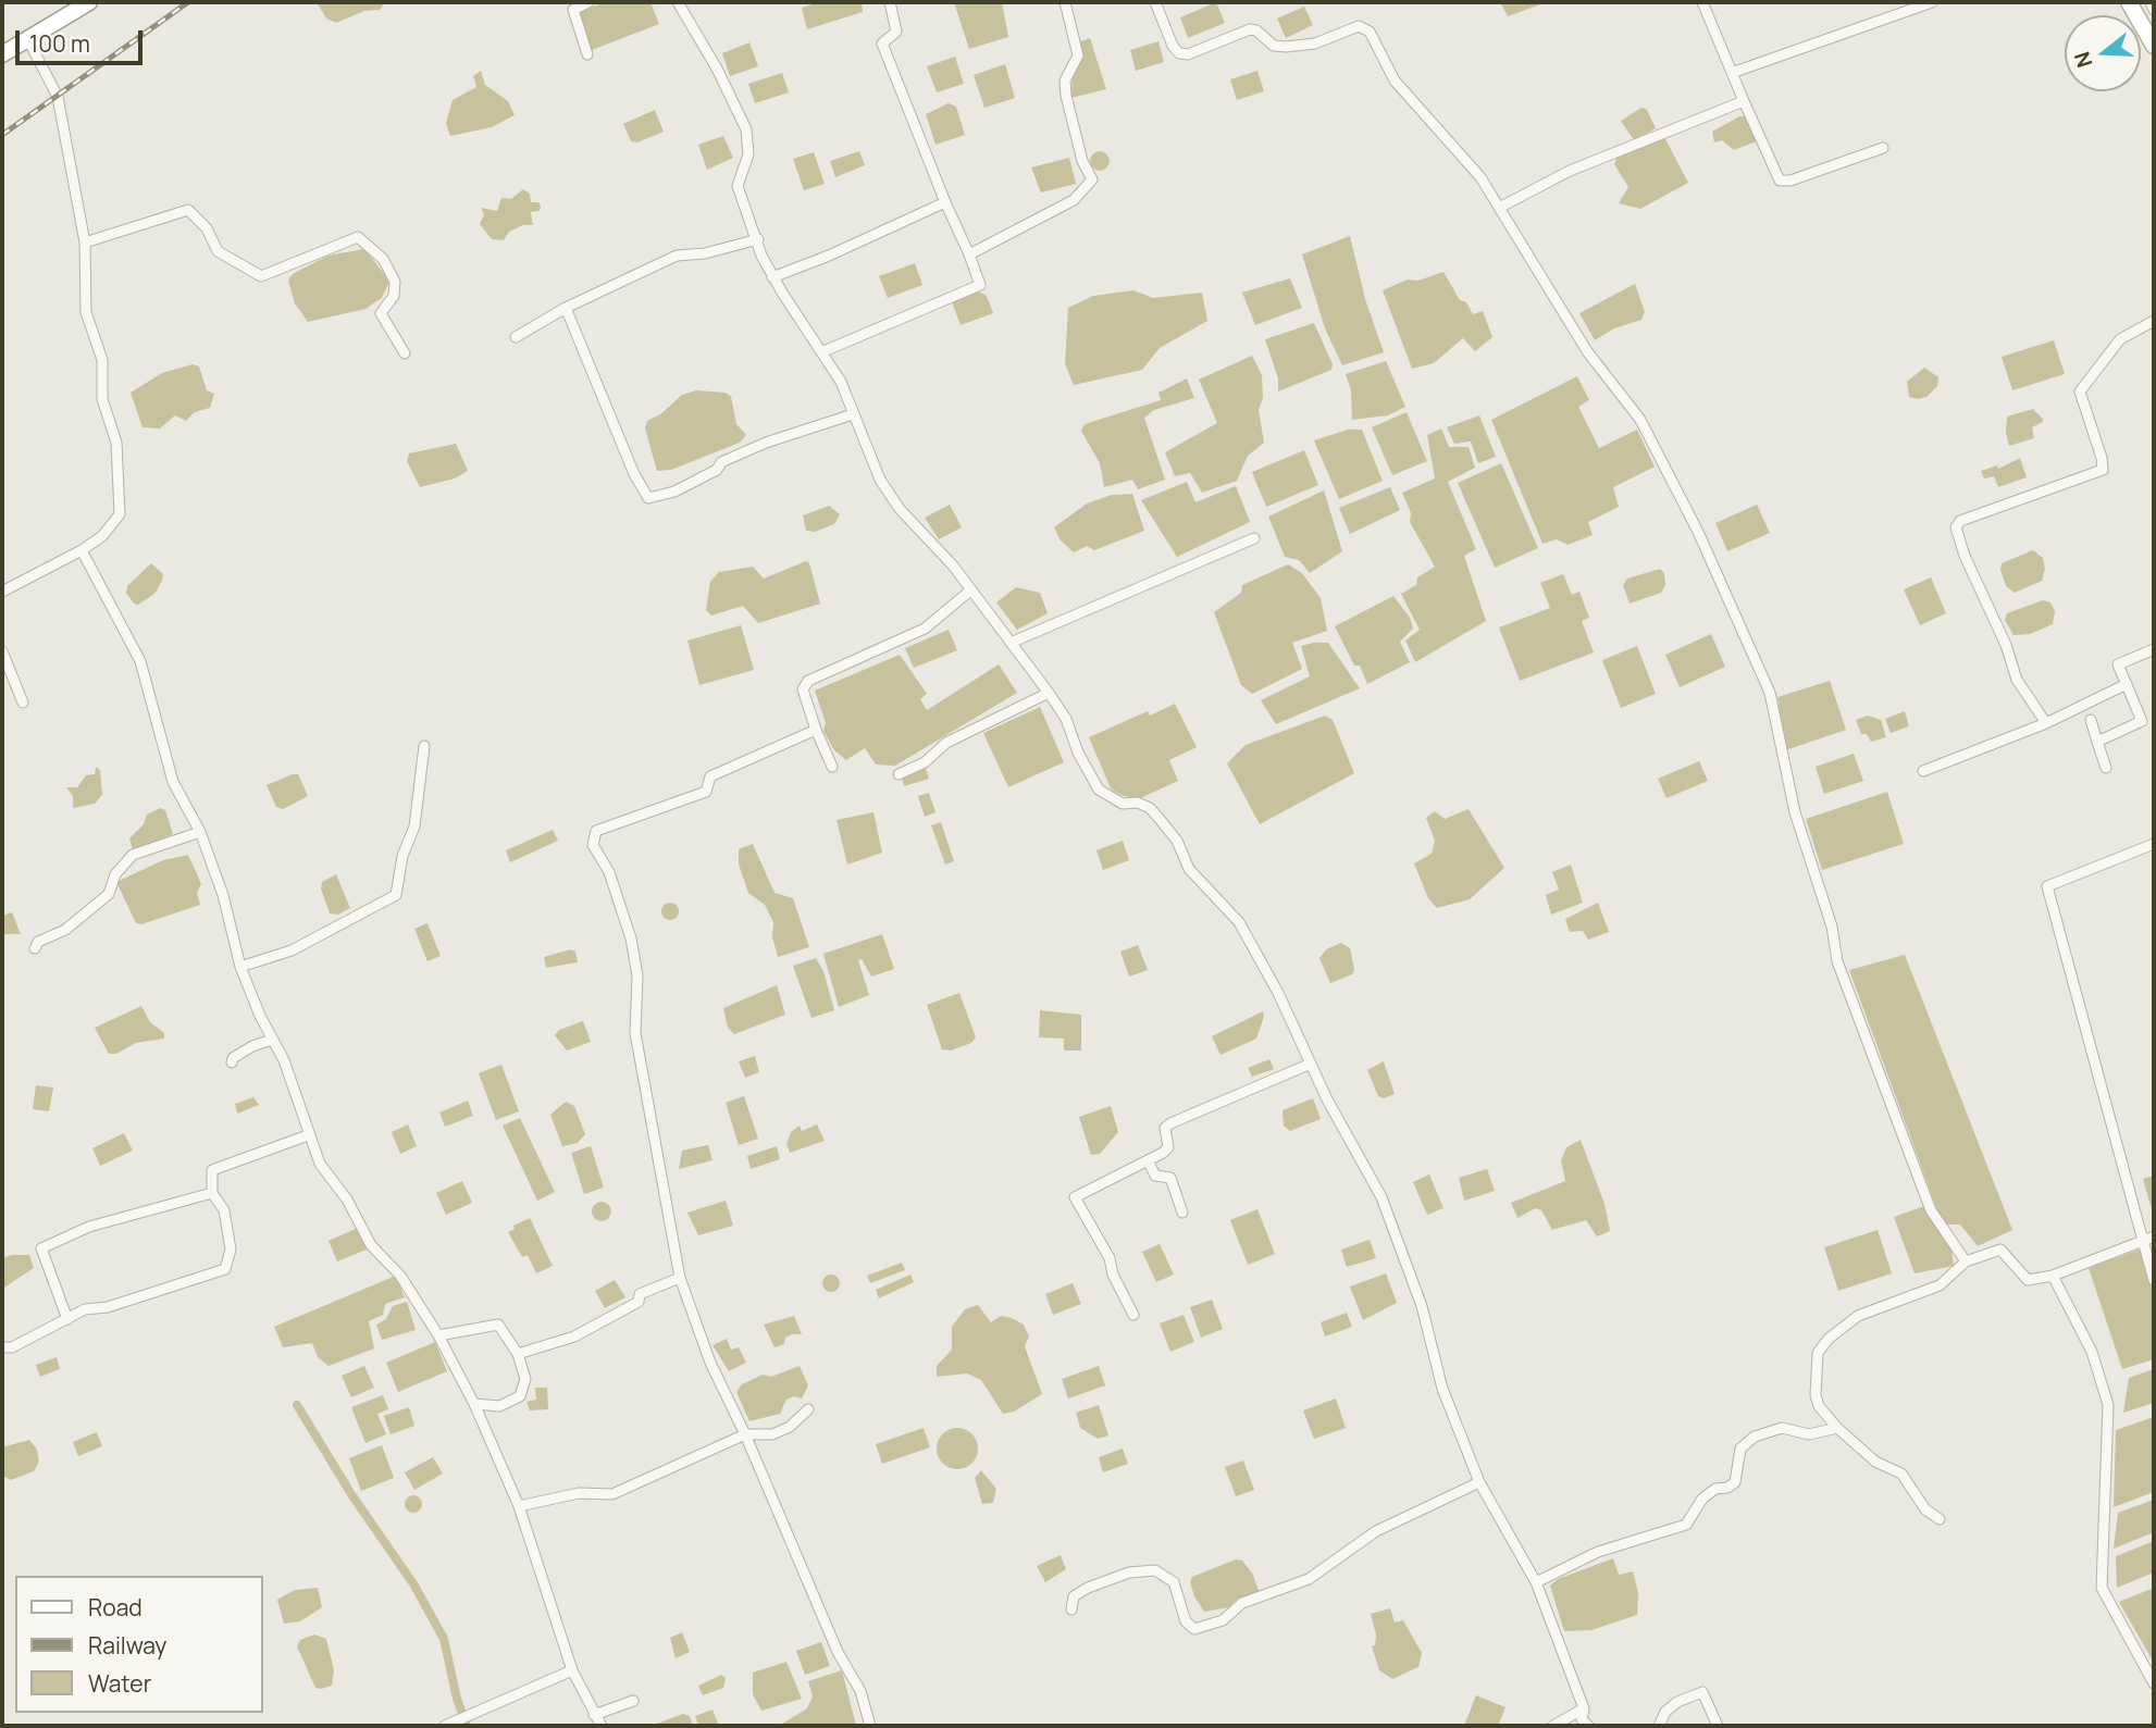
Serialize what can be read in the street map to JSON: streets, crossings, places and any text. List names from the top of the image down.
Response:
{
  "legend": ["Road", "Railway", "Water"],
  "scale_bar": "100 m",
  "north": "left"
}
